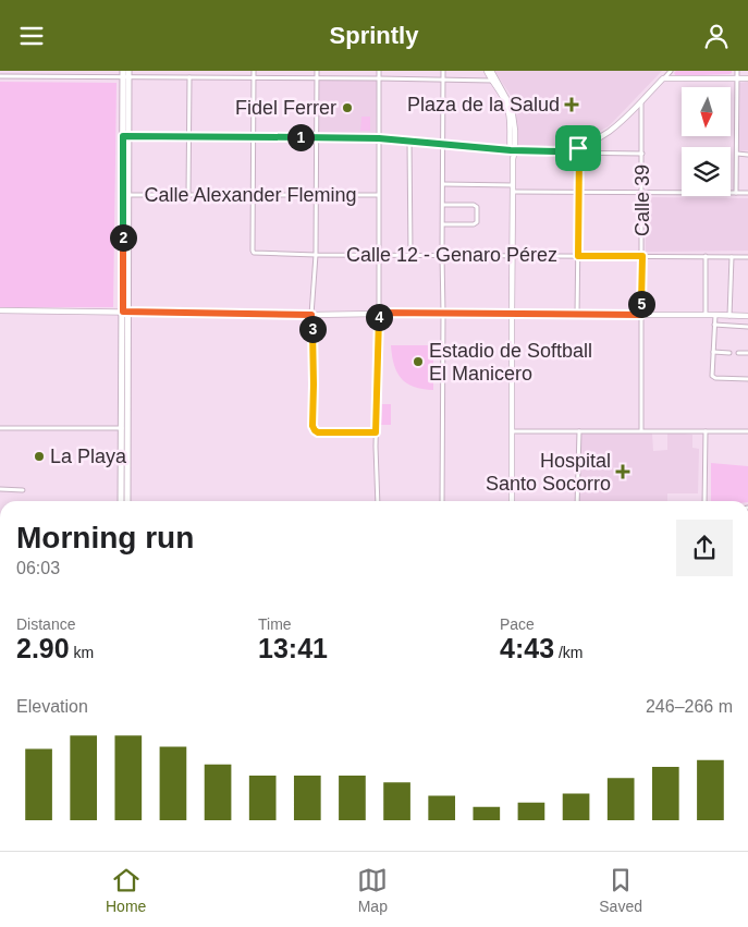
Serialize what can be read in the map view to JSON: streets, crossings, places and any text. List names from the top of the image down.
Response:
{
  "streets": {
    "street": ["Calle Alexander Fleming", "Calle 39", "Calle 12 - Genaro Pérez"]
  },
  "crossings": [
    ["Calle Alexander Fleming", "Calle 12 - Genaro Pérez"],
    ["Calle 39", "Calle 12 - Genaro Pérez"]
  ],
  "places": {
    "health": ["Plaza de la Salud", "Hospital Santo Socorro"],
    "other": ["Fidel Ferrer", "Estadio de Softball El Manicero", "La Playa"]
  },
  "north": "bottom",
  "page": {
    "header": "Sprintly",
    "pins": [
      "1",
      "2",
      "5",
      "4",
      "3"
    ],
    "heading": ["Morning run", "06:03"],
    "stats": [
      ["Distance", "2.90 km"],
      ["Time", "13:41"],
      ["Pace", "4:43 /km"]
    ],
    "chart": ["Elevation", "246–266 m"],
    "tabs": ["Home", "Map", "Saved"]
  }
}
